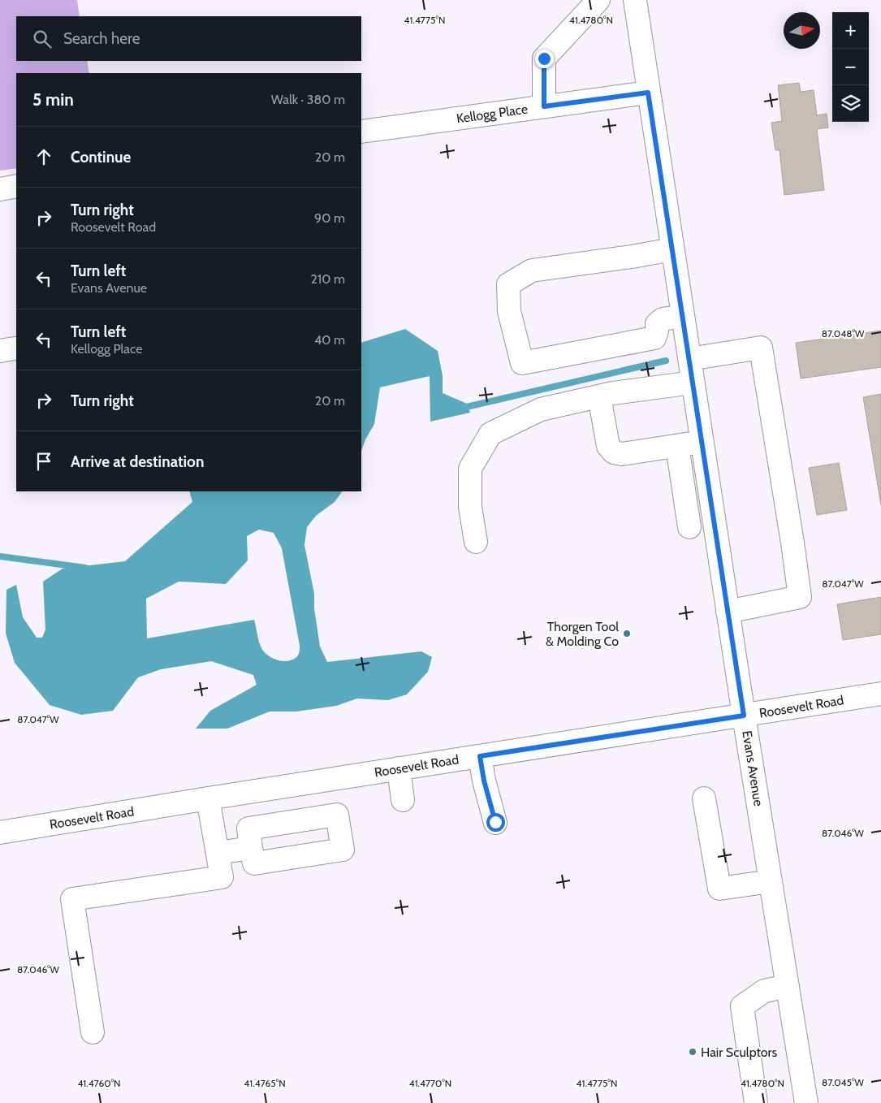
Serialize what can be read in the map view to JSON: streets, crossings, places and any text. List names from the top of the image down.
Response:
{
  "streets": {
    "street": ["Kellogg Place", "Roosevelt Road", "Evans Avenue"]
  },
  "crossings": [
    ["Kellogg Place", "Evans Avenue"],
    ["Roosevelt Road", "Evans Avenue"]
  ],
  "places": ["Thorgen Tool & Molding Co", "Hair Sculptors"],
  "north": "right",
  "page": {
    "map_buttons": ["+", "−"],
    "search": "Search here",
    "heading": ["5 min", "Walk · 380 m"],
    "list": [
      ["Continue", "20 m"],
      ["Turn right", "Roosevelt Road", "90 m"],
      ["Turn left", "Evans Avenue", "210 m"],
      ["Turn left", "Kellogg Place", "40 m"],
      ["Turn right", "20 m"],
      "Arrive at destination"
    ]
  },
  "coordinates": [
    "41.4775°N",
    "41.4780°N",
    "87.048°W",
    "87.047°W",
    "87.046°W",
    "87.045°W",
    "41.4760°N",
    "41.4765°N",
    "41.4770°N"
  ]
}
